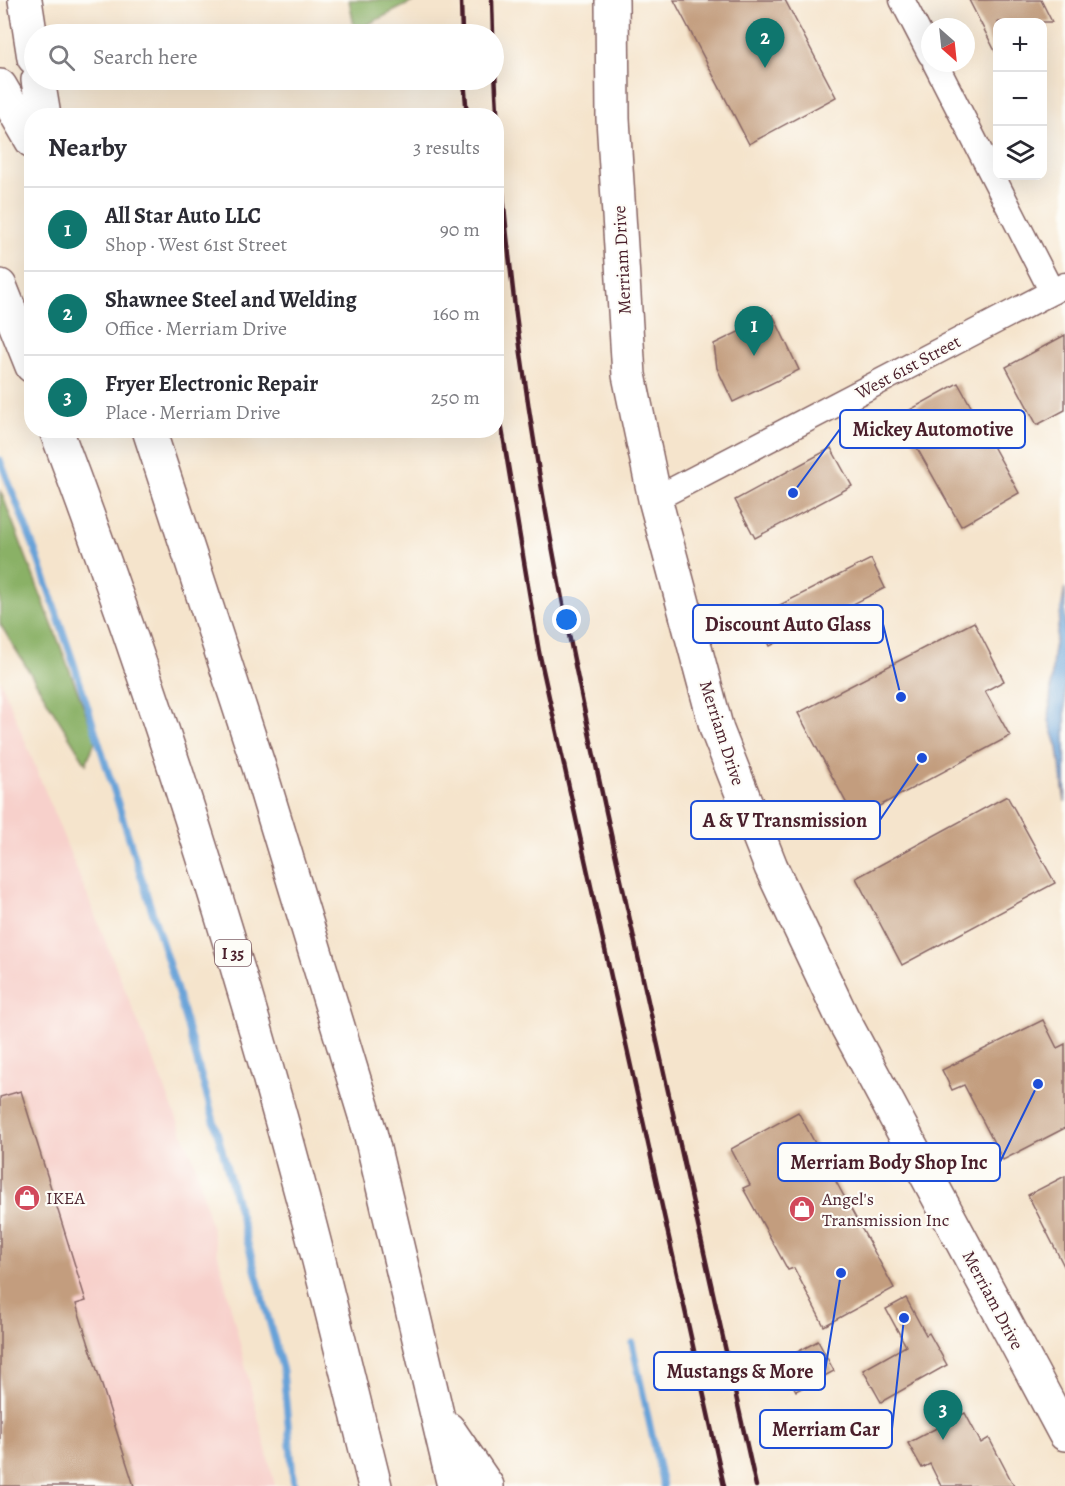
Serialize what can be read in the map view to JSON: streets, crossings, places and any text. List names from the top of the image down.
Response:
{
  "streets": {
    "main road": ["Merriam Drive", "I 35"],
    "street": ["West 61st Street"]
  },
  "crossings": [
    ["Merriam Drive", "West 61st Street"]
  ],
  "places": {
    "other": [
      "Mickey Automotive",
      "Discount Auto Glass",
      "A & V Transmission",
      "Merriam Body Shop Inc",
      "Mustangs & More",
      "Merriam Car"
    ],
    "shop": ["IKEA", "Angel's Transmission Inc"]
  },
  "north": "bottom right",
  "page": {
    "map_buttons": ["+", "−"],
    "pins": ["2", "1", "3"],
    "search": "Search here",
    "heading": ["Nearby", "3 results"],
    "list": [
      {
        "mark": "1",
        "name": "All Star Auto LLC",
        "note": "Shop · West 61st Street",
        "value": "90 m"
      },
      {
        "mark": "2",
        "name": "Shawnee Steel and Welding",
        "note": "Office · Merriam Drive",
        "value": "160 m"
      },
      {
        "mark": "3",
        "name": "Fryer Electronic Repair",
        "note": "Place · Merriam Drive",
        "value": "250 m"
      }
    ]
  }
}
